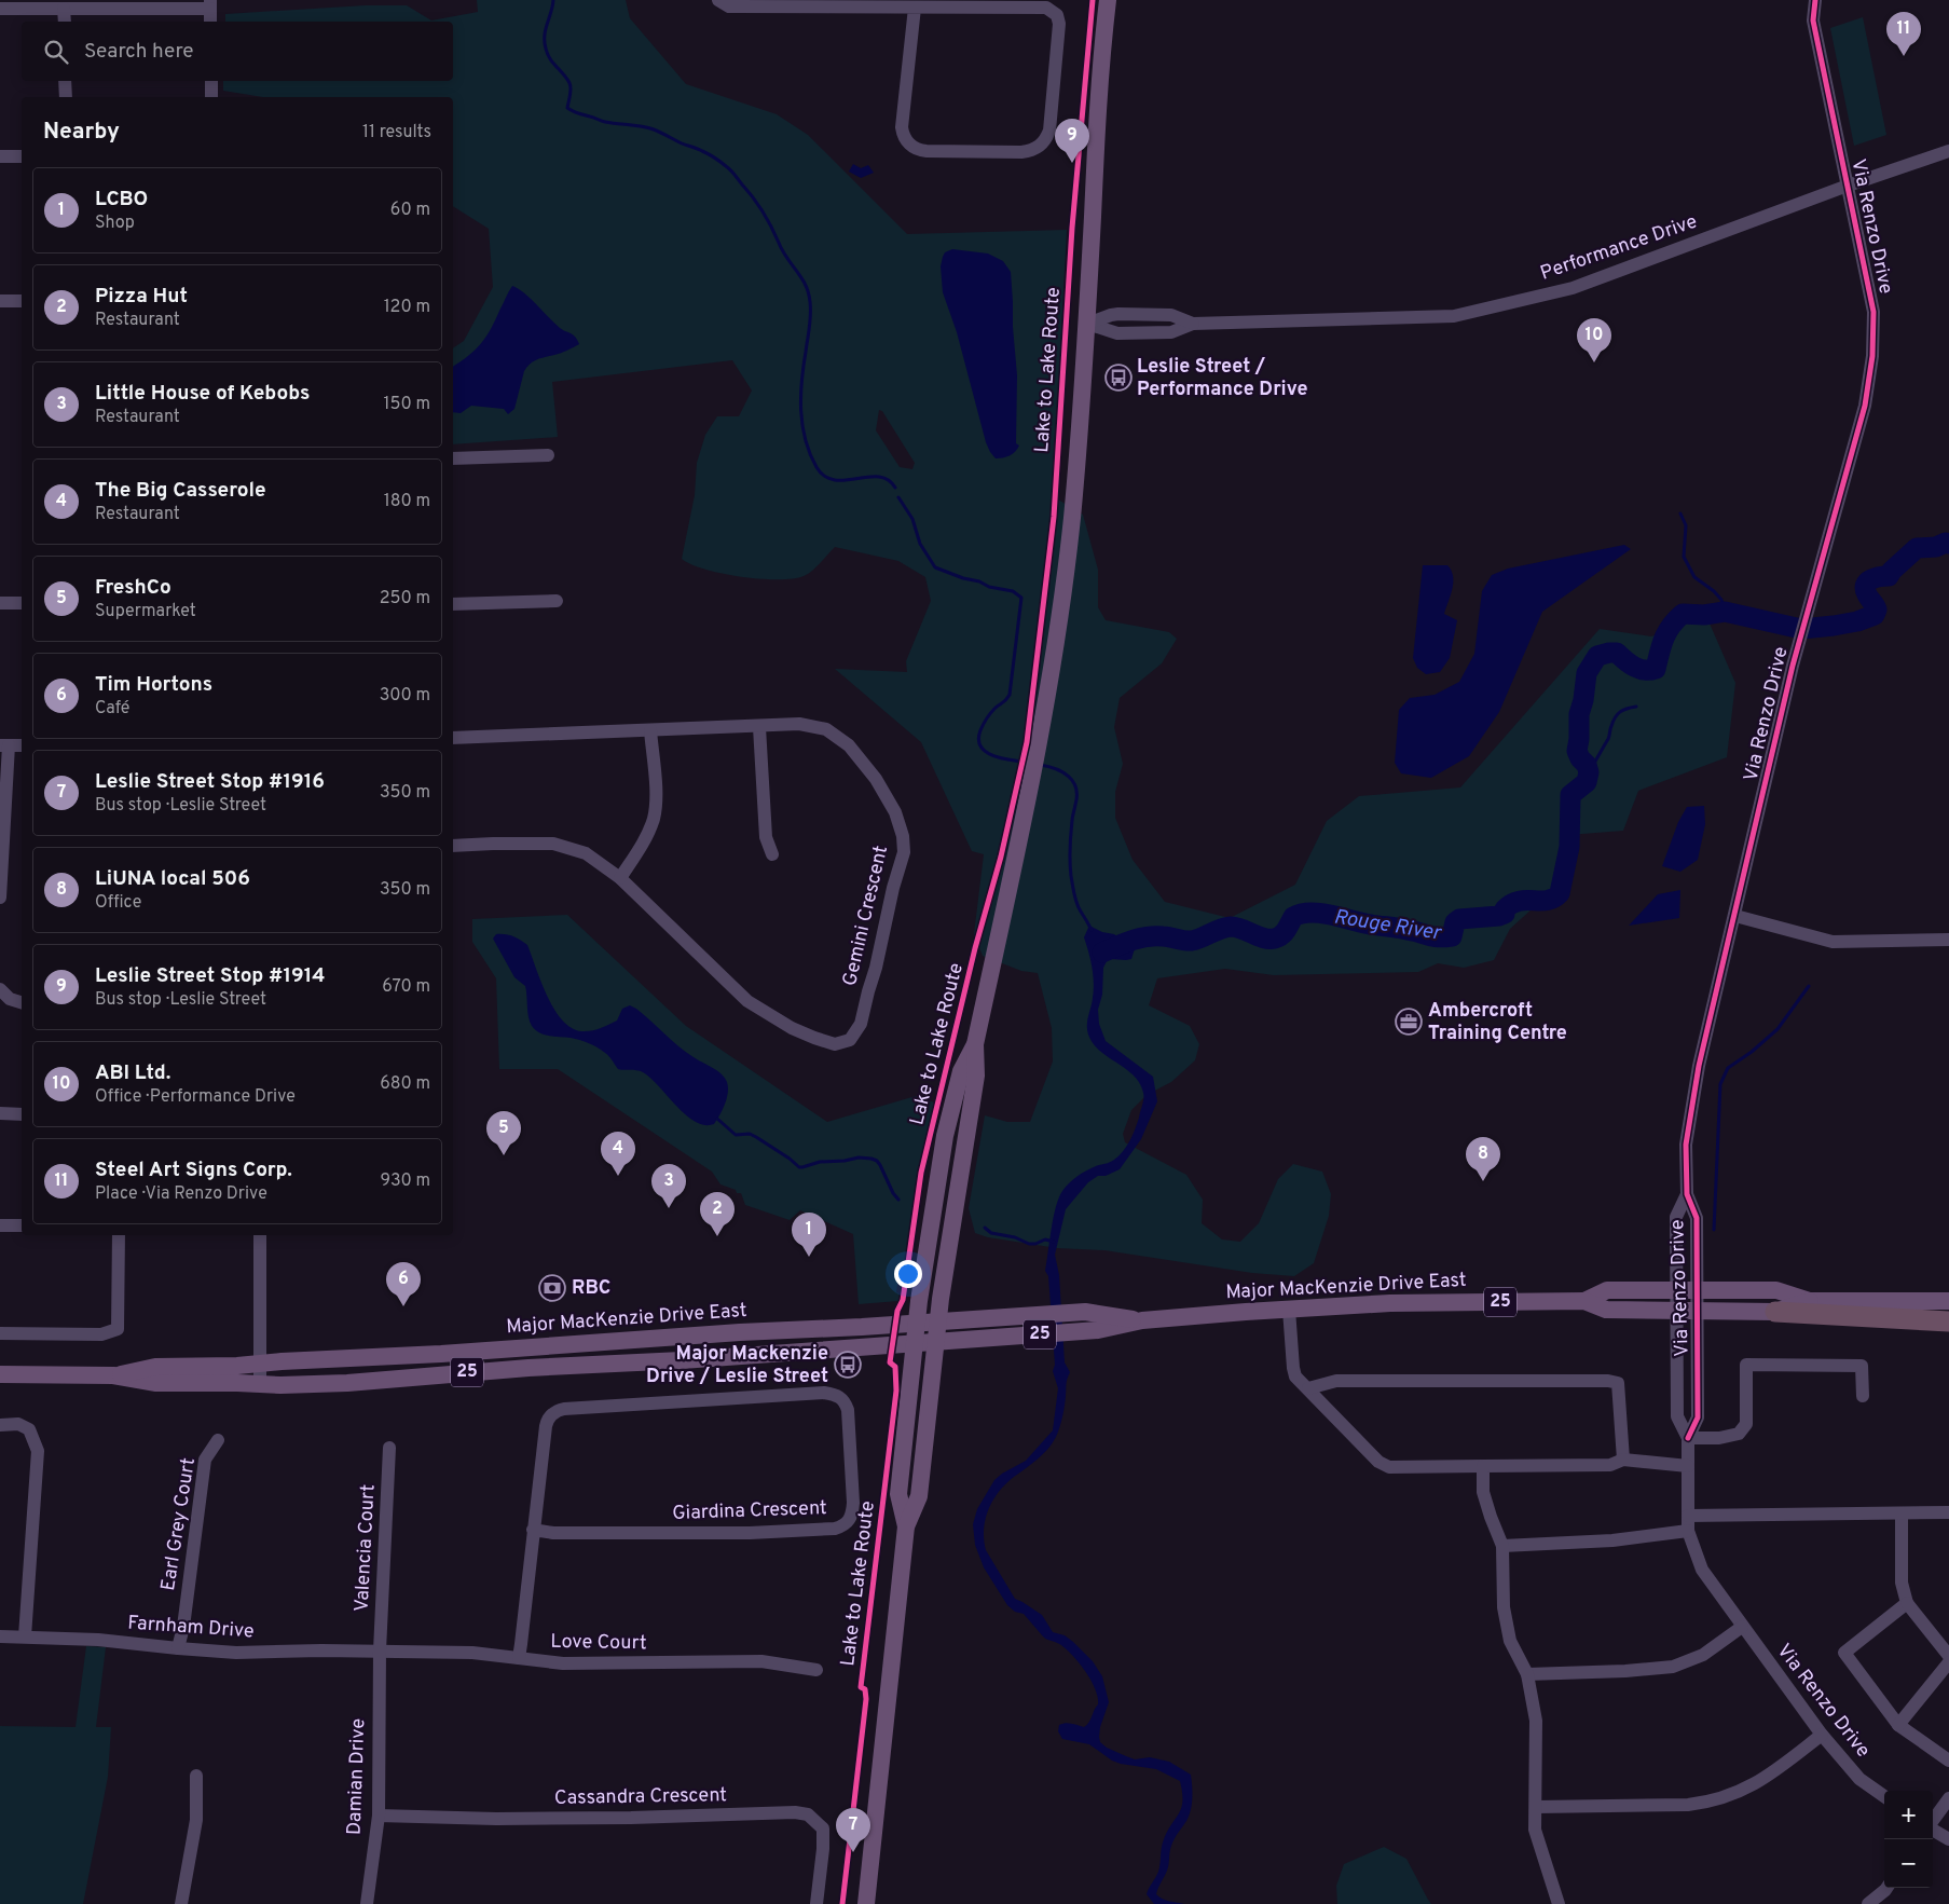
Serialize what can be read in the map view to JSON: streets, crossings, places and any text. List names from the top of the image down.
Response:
{
  "streets": {
    "main road": ["Major MacKenzie Drive East", "25"],
    "street": [
      "Via Renzo Drive",
      "Performance Drive",
      "Gemini Crescent",
      "Giardina Crescent",
      "Earl Grey Court",
      "Valencia Court",
      "Farnham Drive",
      "Love Court",
      "Damian Drive",
      "Cassandra Crescent"
    ],
    "cycle path": ["Lake to Lake Route"]
  },
  "crossings": [
    ["Via Renzo Drive", "Performance Drive"],
    ["Via Renzo Drive", "Major MacKenzie Drive East"],
    ["Giardina Crescent", "Love Court"],
    ["Earl Grey Court", "Farnham Drive"],
    ["Valencia Court", "Farnham Drive"],
    ["Valencia Court", "Love Court"],
    ["Valencia Court", "Damian Drive"],
    ["Farnham Drive", "Love Court"],
    ["Farnham Drive", "Damian Drive"],
    ["Love Court", "Damian Drive"],
    ["Damian Drive", "Cassandra Crescent"]
  ],
  "water": ["Rouge River"],
  "places": {
    "bus stop": ["Leslie Street / Performance Drive", "Major Mackenzie Drive / Leslie Street"],
    "office": ["Ambercroft Training Centre"],
    "bank": ["RBC"]
  },
  "page": {
    "pins": [
      "11",
      "9",
      "10",
      "5",
      "4",
      "8",
      "3",
      "2",
      "1",
      "6",
      "7"
    ],
    "search": "Search here",
    "heading": ["Nearby", "11 results"],
    "list": [
      {
        "mark": "1",
        "name": "LCBO",
        "note": "Shop",
        "value": "60 m"
      },
      {
        "mark": "2",
        "name": "Pizza Hut",
        "note": "Restaurant",
        "value": "120 m"
      },
      {
        "mark": "3",
        "name": "Little House of Kebobs",
        "note": "Restaurant",
        "value": "150 m"
      },
      {
        "mark": "4",
        "name": "The Big Casserole",
        "note": "Restaurant",
        "value": "180 m"
      },
      {
        "mark": "5",
        "name": "FreshCo",
        "note": "Supermarket",
        "value": "250 m"
      },
      {
        "mark": "6",
        "name": "Tim Hortons",
        "note": "Café",
        "value": "300 m"
      },
      {
        "mark": "7",
        "name": "Leslie Street Stop #1916",
        "note": "Bus stop · Leslie Street",
        "value": "350 m"
      },
      {
        "mark": "8",
        "name": "LiUNA local 506",
        "note": "Office",
        "value": "350 m"
      },
      {
        "mark": "9",
        "name": "Leslie Street Stop #1914",
        "note": "Bus stop · Leslie Street",
        "value": "670 m"
      },
      {
        "mark": "10",
        "name": "ABI Ltd.",
        "note": "Office · Performance Drive",
        "value": "680 m"
      },
      {
        "mark": "11",
        "name": "Steel Art Signs Corp.",
        "note": "Place · Via Renzo Drive",
        "value": "930 m"
      }
    ],
    "map_buttons": ["+", "−"]
  }
}
